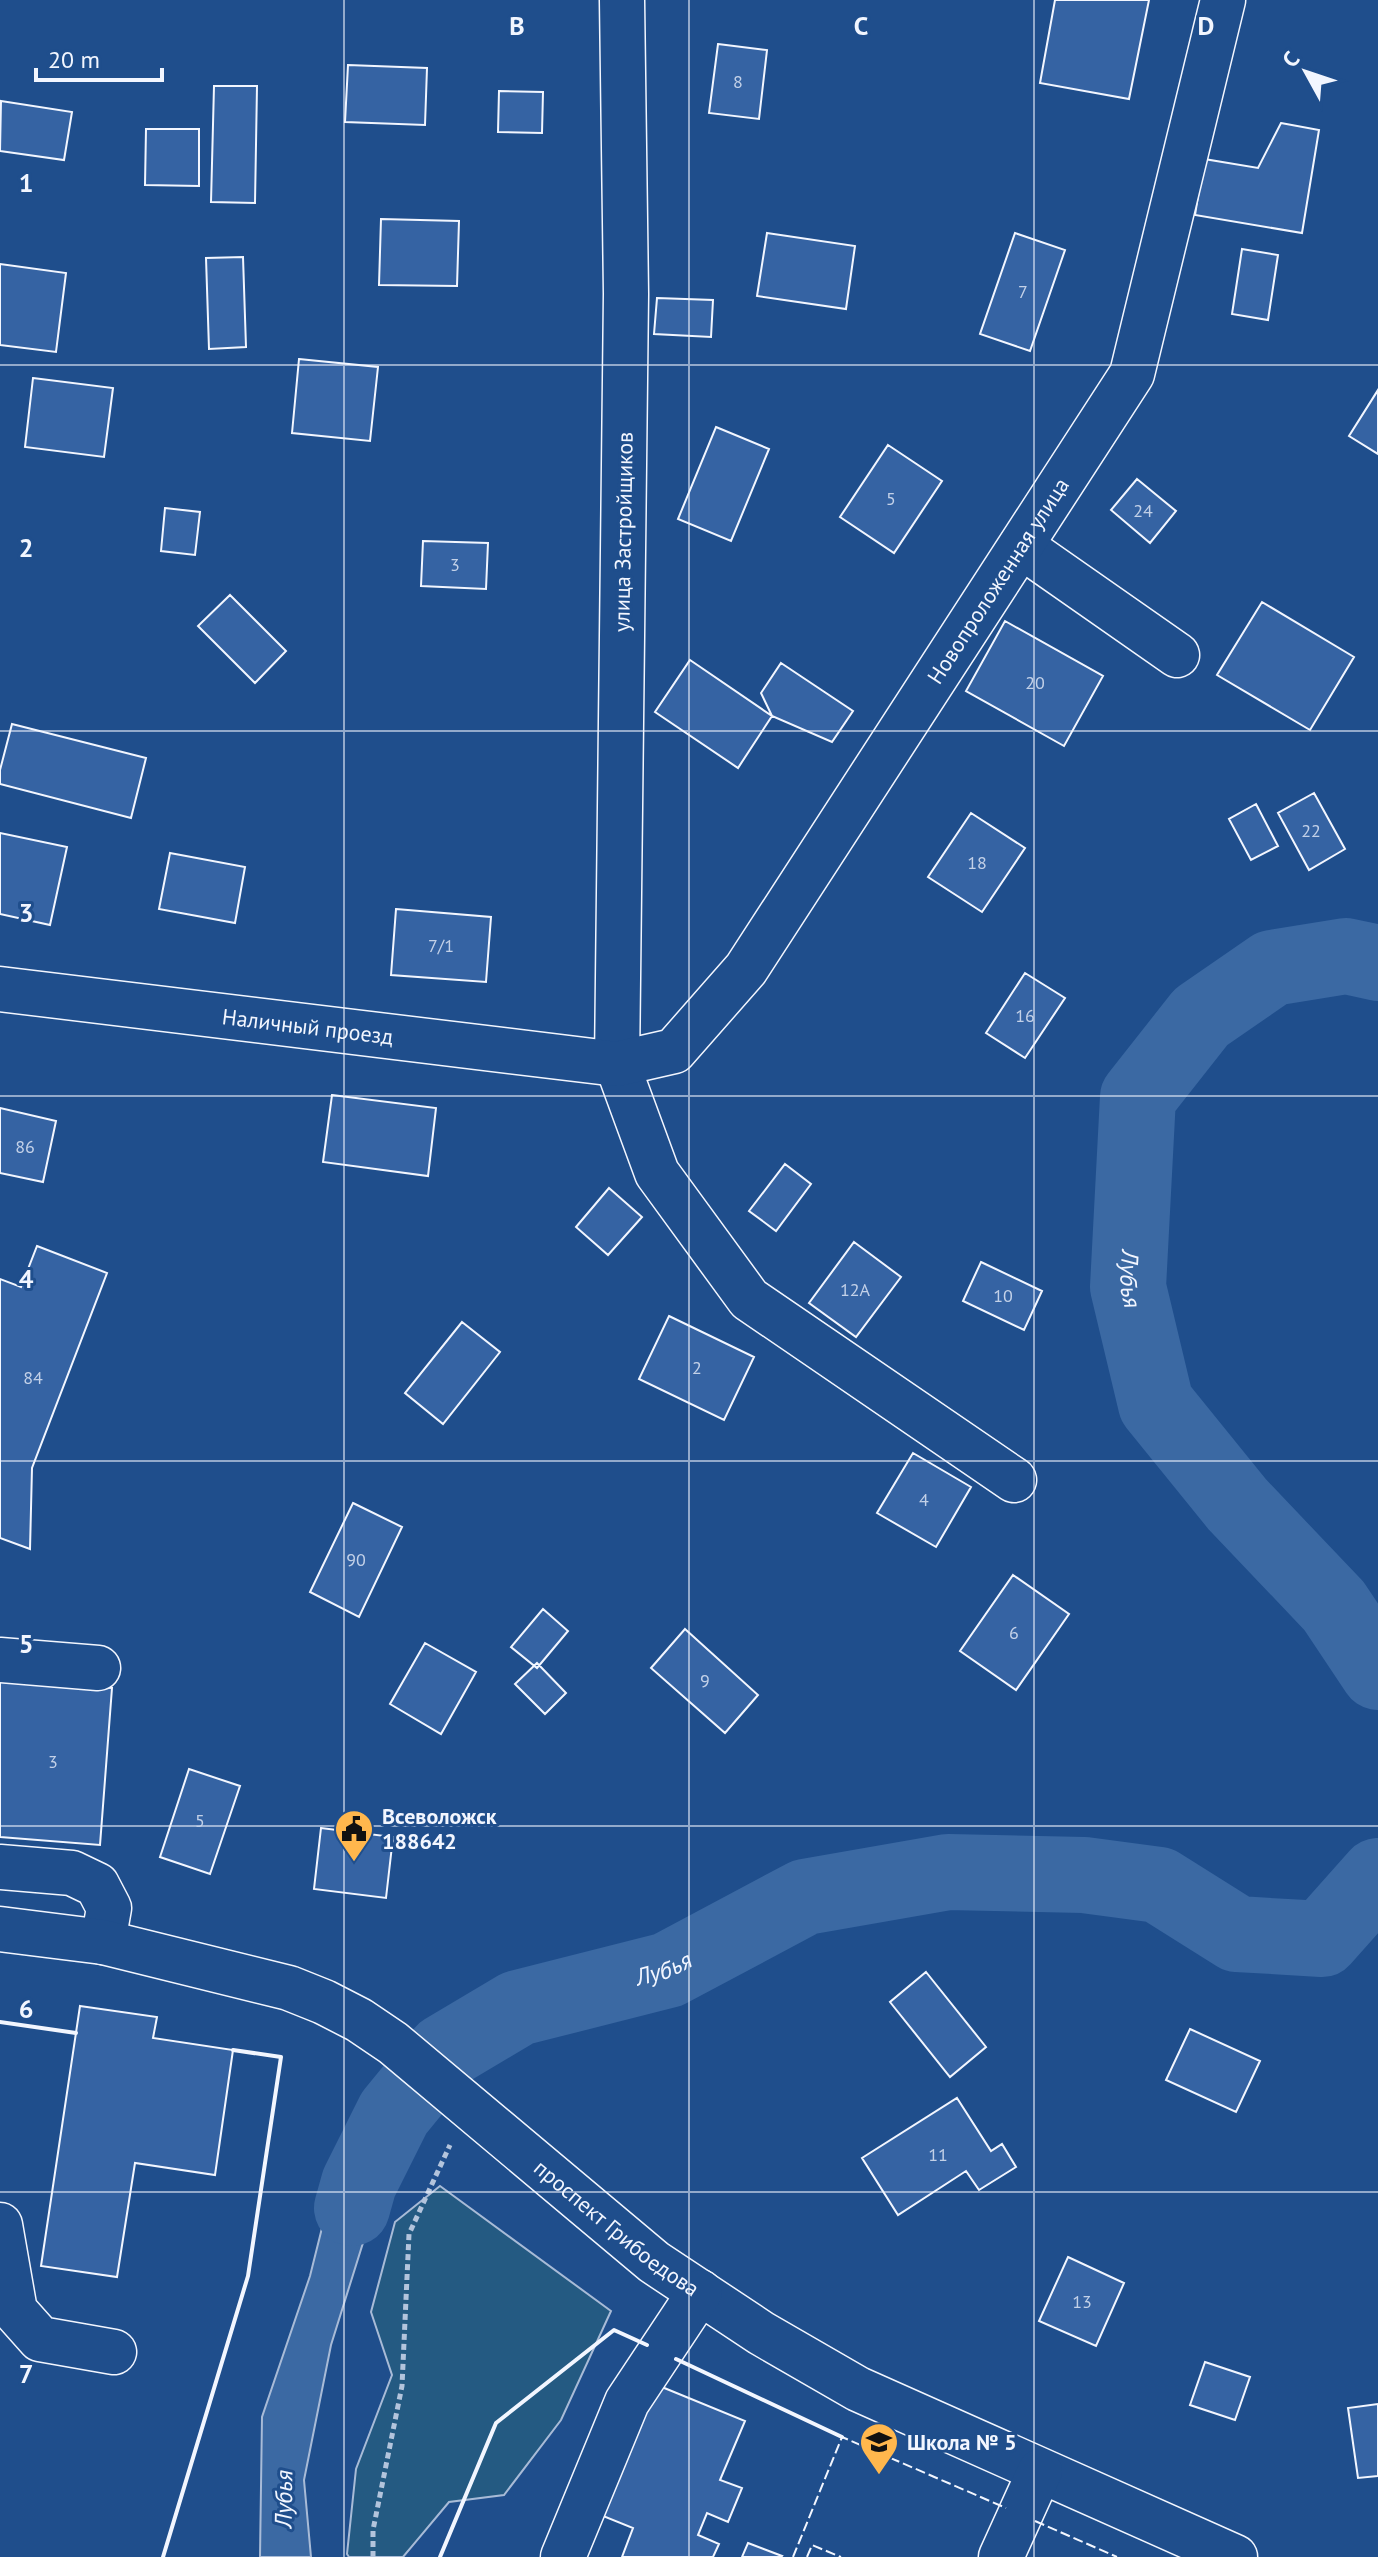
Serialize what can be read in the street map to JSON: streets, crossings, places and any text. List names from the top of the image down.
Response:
{
  "streets": {
    "street": [
      "улица Застройщиков",
      "Новопроложенная улица",
      "Наличный проезд",
      "проспект Грибоедова"
    ]
  },
  "crossings": [
    ["улица Застройщиков", "Новопроложенная улица"],
    ["улица Застройщиков", "Наличный проезд"],
    ["Новопроложенная улица", "Наличный проезд"]
  ],
  "water": ["Лубья"],
  "places": {
    "public building": ["Всеволожск 188642"],
    "school or university": ["Школа № 5"]
  },
  "house_numbers": [
    "8",
    "7",
    "5",
    "24",
    "3",
    "20",
    "22",
    "18",
    "7/1",
    "16",
    "86",
    "12А",
    "10",
    "2",
    "84",
    "4",
    "90",
    "6",
    "9",
    "3",
    "5",
    "11",
    "13"
  ],
  "scale_bar": "20 m",
  "north": "top left",
  "grid": {
    "columns": ["B", "C", "D"],
    "rows": [
      "1",
      "2",
      "3",
      "4",
      "5",
      "6",
      "7"
    ]
  }
}
